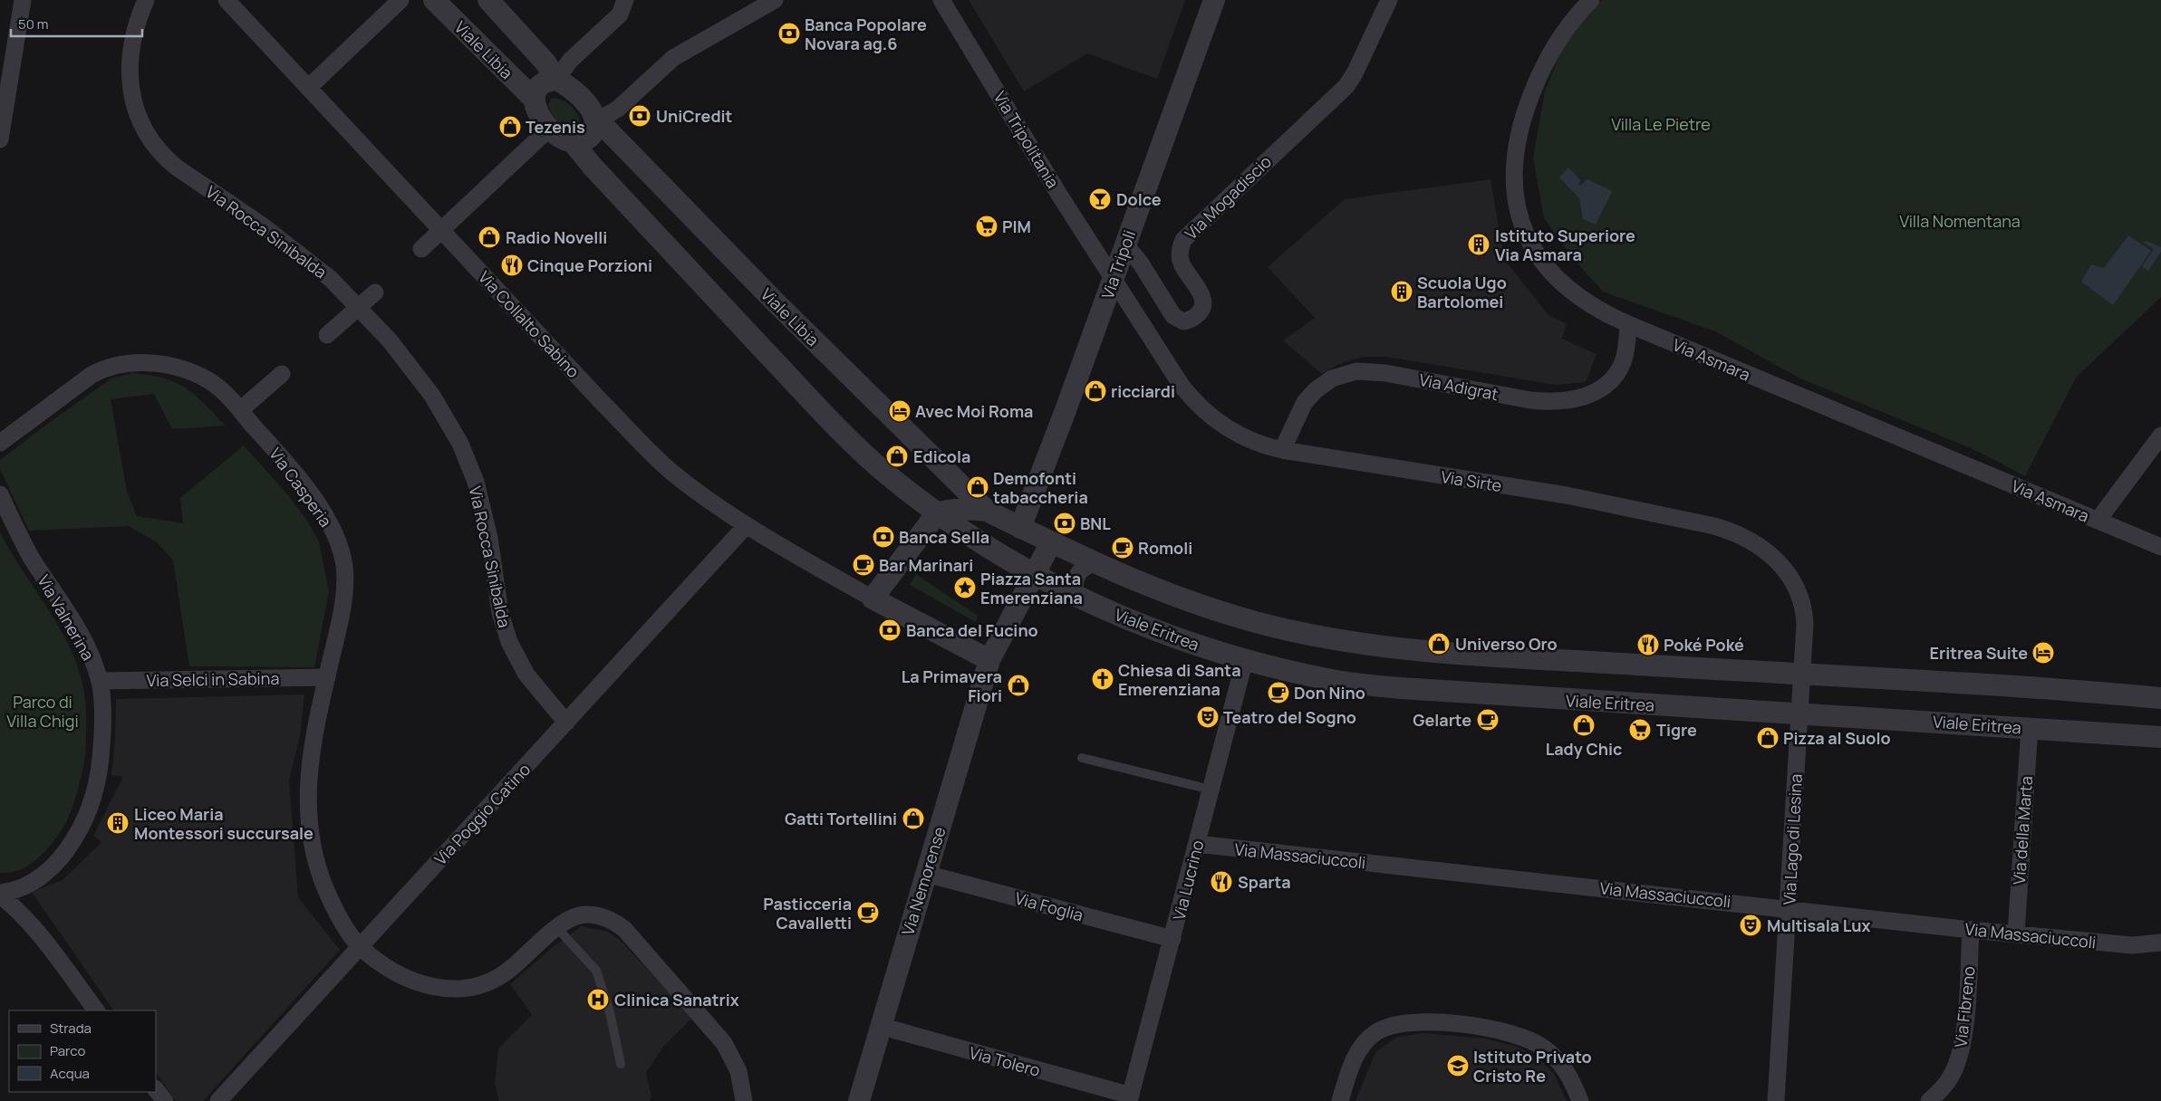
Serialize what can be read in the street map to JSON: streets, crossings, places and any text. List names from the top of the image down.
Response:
{
  "streets": {
    "street": [
      "Viale Libia",
      "Via Tripolitania",
      "Via Mogadiscio",
      "Via Rocca Sinibalda",
      "Via Tripoli",
      "Via Collalto Sabino",
      "Via Asmara",
      "Via Adigrat",
      "Via Sirte",
      "Via Casperia",
      "Via Valnerina",
      "Viale Eritrea",
      "Via Selci in Sabina",
      "Via Poggio Catino",
      "Via della Marta",
      "Via Lago di Lesina",
      "Via Massaciuccoli",
      "Via Lucrino",
      "Via Nemorense",
      "Via Foglia",
      "Via Fibreno",
      "Via Tolero"
    ]
  },
  "crossings": [
    ["Via Tripolitania", "Via Tripoli"],
    ["Via Tripolitania", "Via Sirte"],
    ["Via Mogadiscio", "Via Tripoli"],
    ["Via Rocca Sinibalda", "Via Poggio Catino"],
    ["Via Tripoli", "Via Sirte"],
    ["Via Collalto Sabino", "Via Poggio Catino"],
    ["Via Asmara", "Via Adigrat"],
    ["Via Adigrat", "Via Sirte"],
    ["Via Sirte", "Viale Eritrea"],
    ["Via Sirte", "Via Lago di Lesina"],
    ["Via Casperia", "Via Selci in Sabina"],
    ["Via Casperia", "Via Poggio Catino"],
    ["Via Valnerina", "Via Selci in Sabina"],
    ["Viale Eritrea", "Via della Marta"],
    ["Viale Eritrea", "Via Lago di Lesina"],
    ["Viale Eritrea", "Via Lucrino"],
    ["Via della Marta", "Via Massaciuccoli"],
    ["Via Lago di Lesina", "Via Massaciuccoli"],
    ["Via Massaciuccoli", "Via Lucrino"],
    ["Via Massaciuccoli", "Via Fibreno"],
    ["Via Lucrino", "Via Foglia"],
    ["Via Lucrino", "Via Tolero"],
    ["Via Nemorense", "Via Foglia"],
    ["Via Nemorense", "Via Tolero"]
  ],
  "parks": ["Villa Le Pietre", "Villa Nomentana", "Parco di Villa Chigi"],
  "places": {
    "bank": [
      "Banca Popolare Novara ag.6",
      "UniCredit",
      "BNL",
      "Banca Sella",
      "Banca del Fucino"
    ],
    "shop": [
      "Tezenis",
      "Radio Novelli",
      "ricciardi",
      "Edicola",
      "Demofonti tabaccheria",
      "Universo Oro",
      "La Primavera Fiori",
      "Lady Chic",
      "Pizza al Suolo",
      "Gatti Tortellini"
    ],
    "bar": ["Dolce"],
    "supermarket": ["PIM", "Tigre"],
    "building": ["Istituto Superiore Via Asmara", "Scuola Ugo Bartolomei", "Liceo Maria Montessori succursale"],
    "restaurant": ["Cinque Porzioni", "Poké Poké", "Sparta"],
    "hotel": ["Avec Moi Roma", "Eritrea Suite"],
    "cafe": [
      "Romoli",
      "Bar Marinari",
      "Don Nino",
      "Gelarte",
      "Pasticceria Cavalletti"
    ],
    "place": ["Piazza Santa Emerenziana"],
    "church": ["Chiesa di Santa Emerenziana"],
    "theatre": ["Teatro del Sogno", "Multisala Lux"],
    "hospital": ["Clinica Sanatrix"],
    "school or university": ["Istituto Privato Cristo Re"]
  },
  "legend": ["Strada", "Parco", "Acqua"],
  "scale_bar": "50 m"
}
